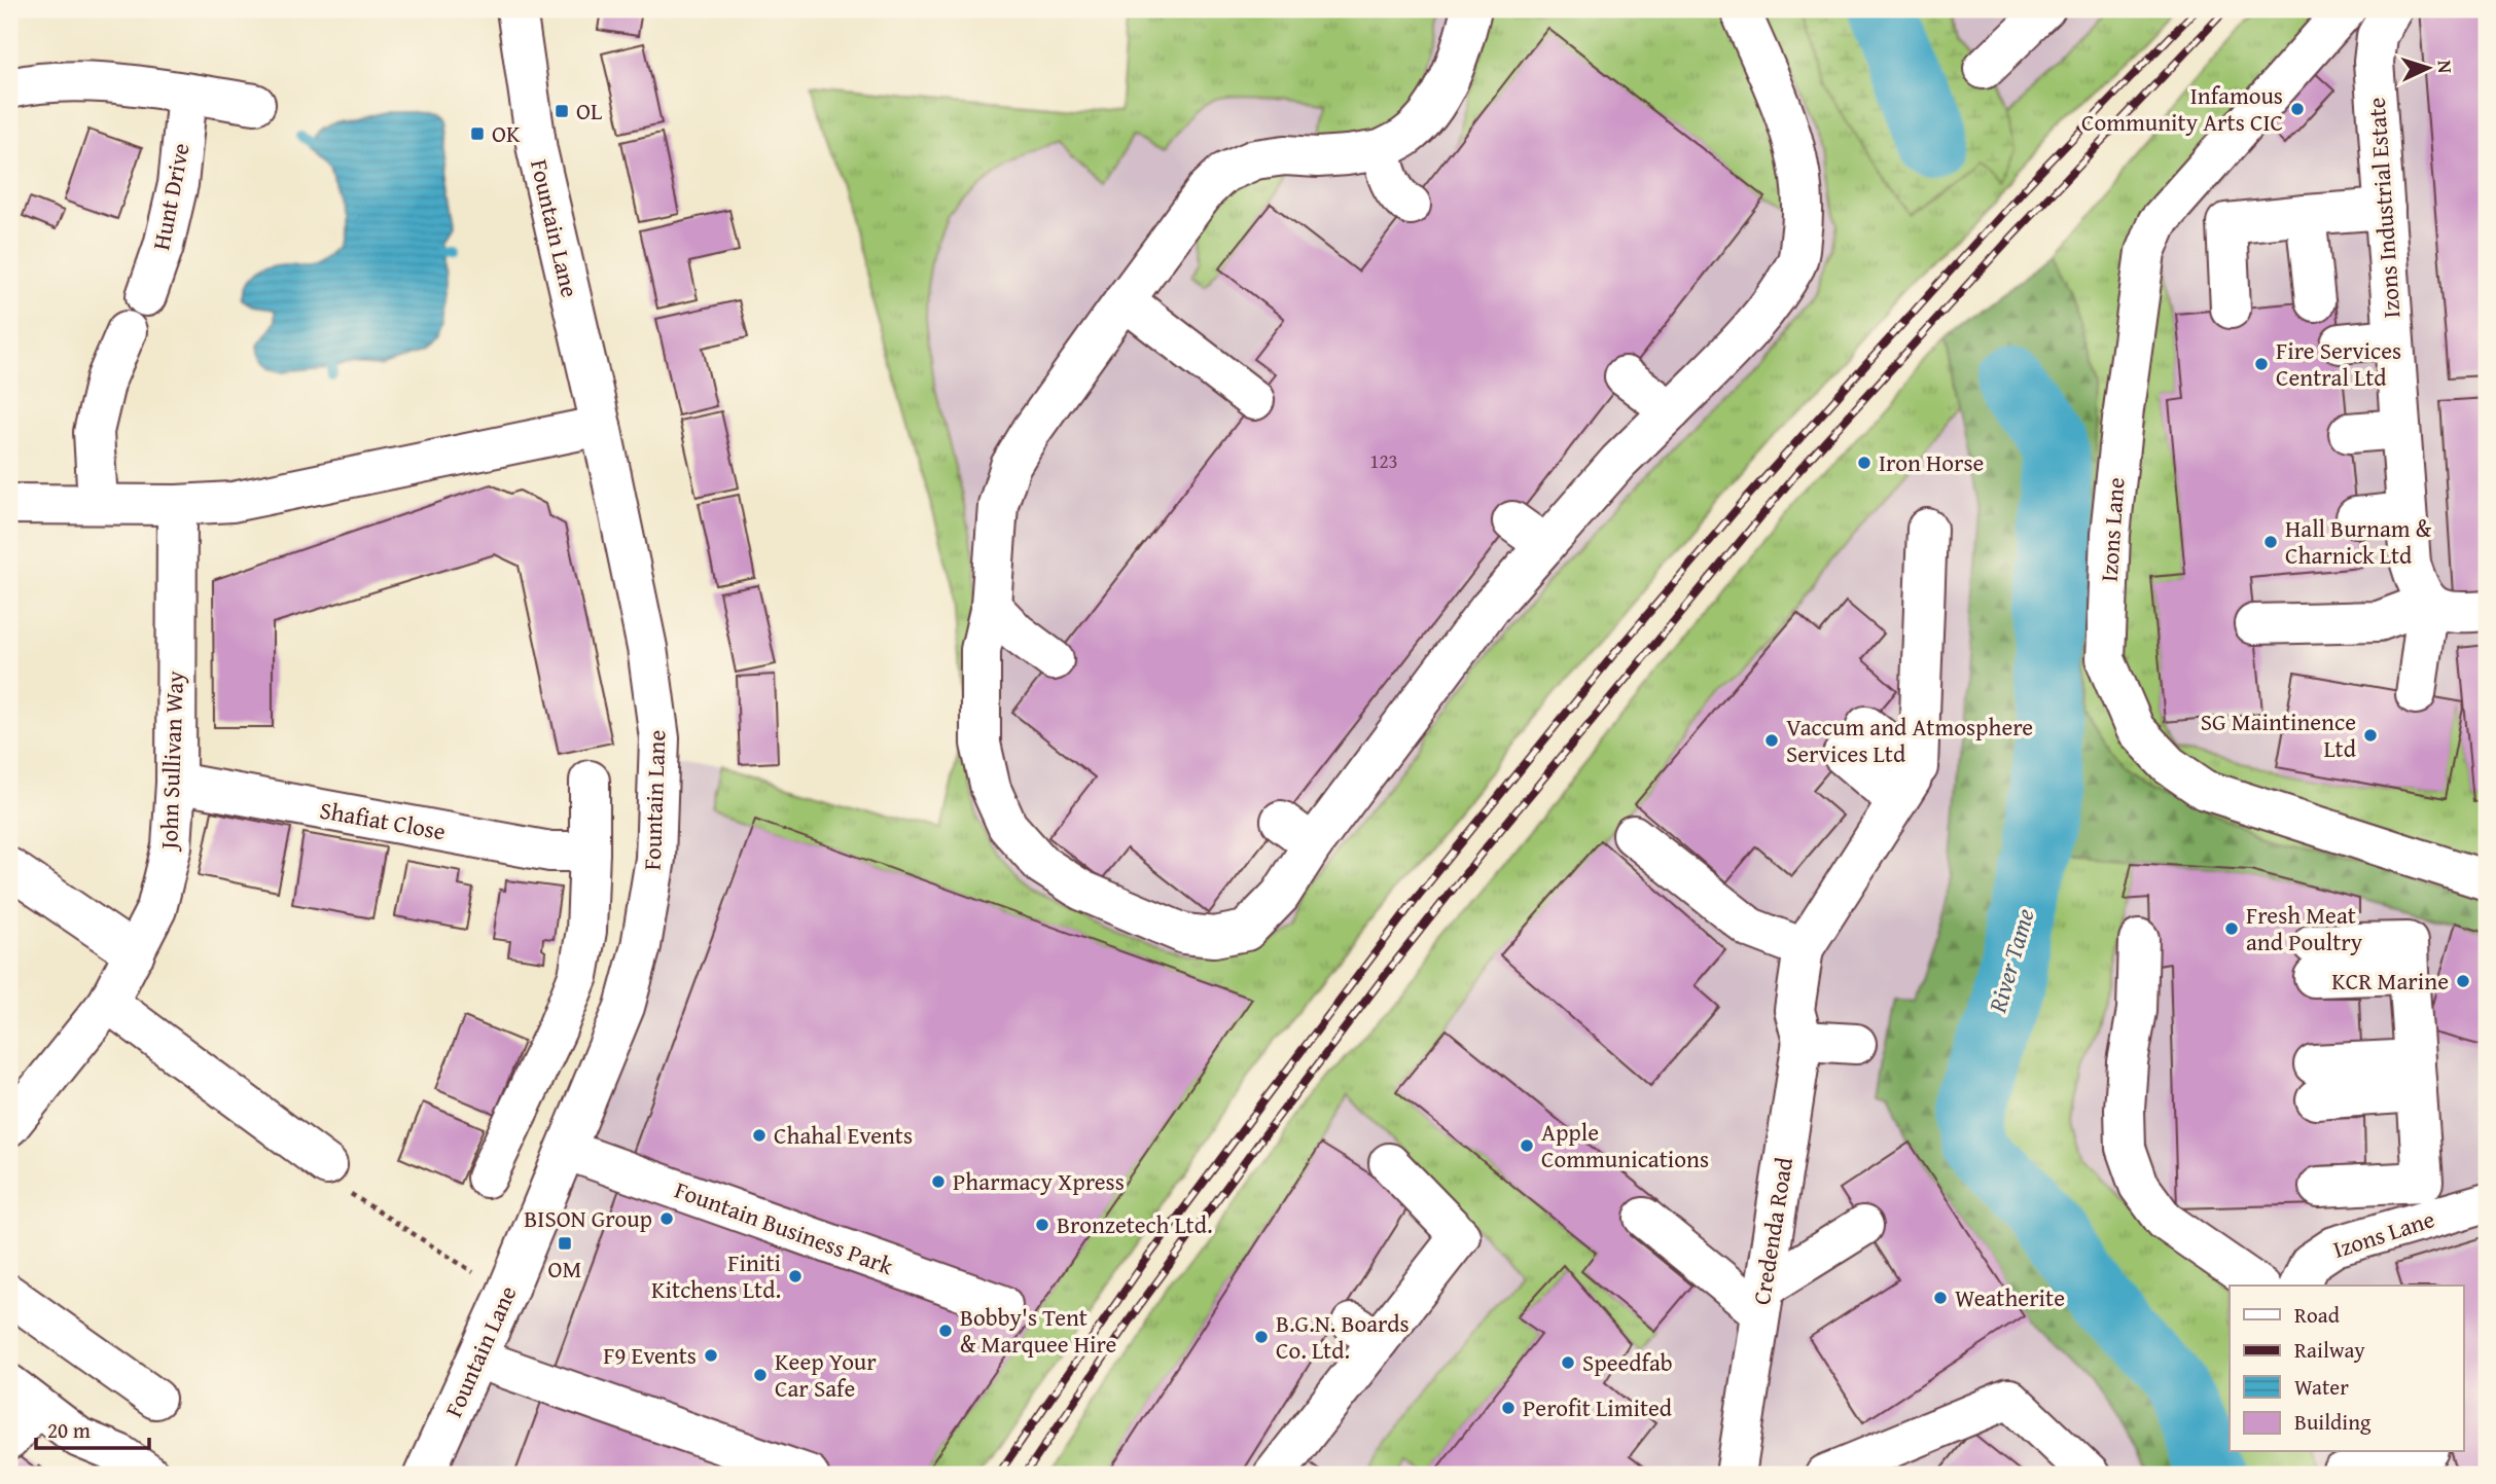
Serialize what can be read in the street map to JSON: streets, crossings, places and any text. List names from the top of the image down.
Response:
{
  "streets": {
    "street": [
      "Hunt Drive",
      "Izons Industrial Estate",
      "Fountain Lane",
      "Izons Lane",
      "John Sullivan Way",
      "Shafiat Close",
      "Fountain Business Park",
      "Credenda Road"
    ]
  },
  "crossings": [
    ["Fountain Lane", "Fountain Business Park"],
    ["John Sullivan Way", "Shafiat Close"]
  ],
  "water": ["River Tame"],
  "places": {
    "other": [
      "Infamous Community Arts CIC",
      "Fire Services Central Ltd",
      "Iron Horse",
      "Hall Burnam & Charnick Ltd",
      "SG Maintinence Ltd",
      "Vaccum and Atmosphere Services Ltd",
      "Fresh Meat and Poultry",
      "KCR Marine",
      "Chahal Events",
      "Apple Communications",
      "Pharmacy Xpress",
      "BISON Group",
      "Bronzetech Ltd.",
      "Finiti Kitchens Ltd.",
      "Weatherite",
      "Bobby's Tent & Marquee Hire",
      "B.G.N. Boards Co. Ltd.",
      "F9 Events",
      "Speedfab",
      "Keep Your Car Safe",
      "Perofit Limited"
    ],
    "transit": ["OL", "OK", "OM"]
  },
  "house_numbers": ["123"],
  "legend": [
    "Road",
    "Railway",
    "Water",
    "Building"
  ],
  "scale_bar": "20 m",
  "north": "right"
}
